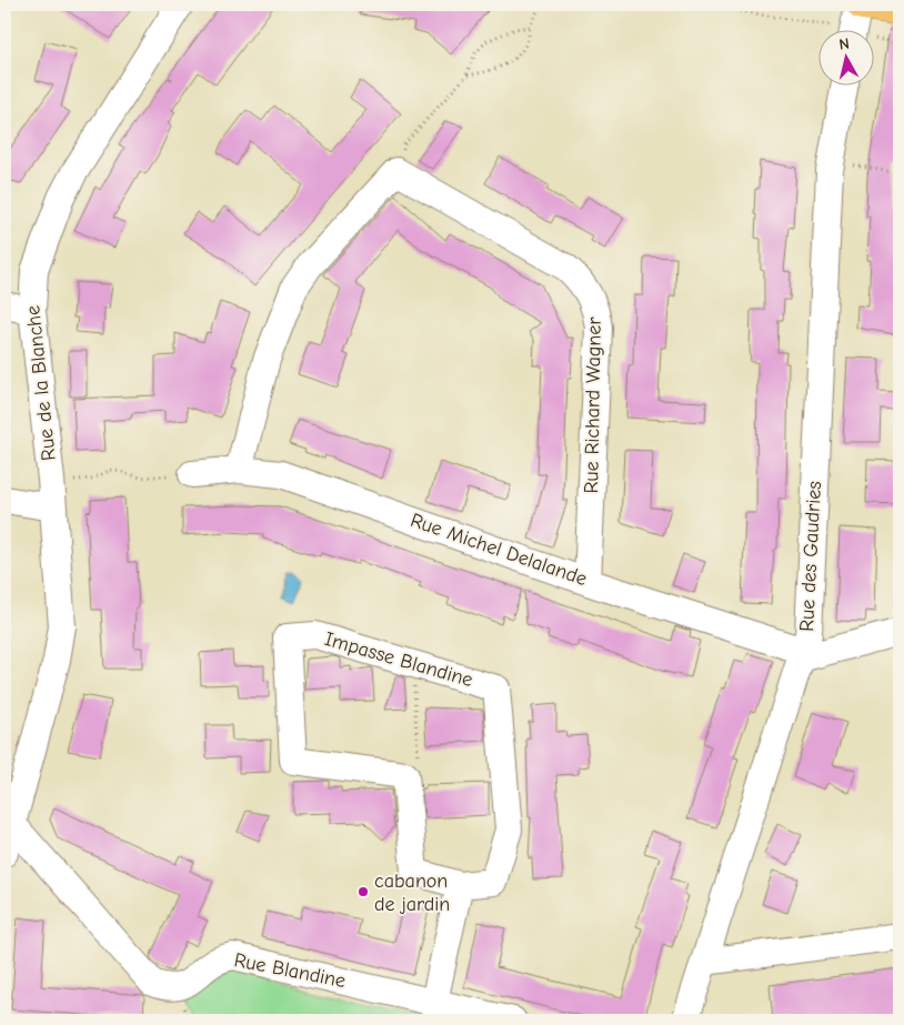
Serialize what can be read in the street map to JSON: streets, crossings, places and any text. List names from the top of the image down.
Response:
{
  "streets": {
    "street": [
      "Rue de la Blanche",
      "Rue Richard Wagner",
      "Rue Michel Delalande",
      "Rue des Gaudries",
      "Impasse Blandine",
      "Rue Blandine"
    ]
  },
  "crossings": [
    ["Rue de la Blanche", "Rue Blandine"],
    ["Rue Richard Wagner", "Rue Michel Delalande"],
    ["Rue Michel Delalande", "Rue des Gaudries"]
  ],
  "places": ["cabanon de jardin"],
  "north": "top"
}
